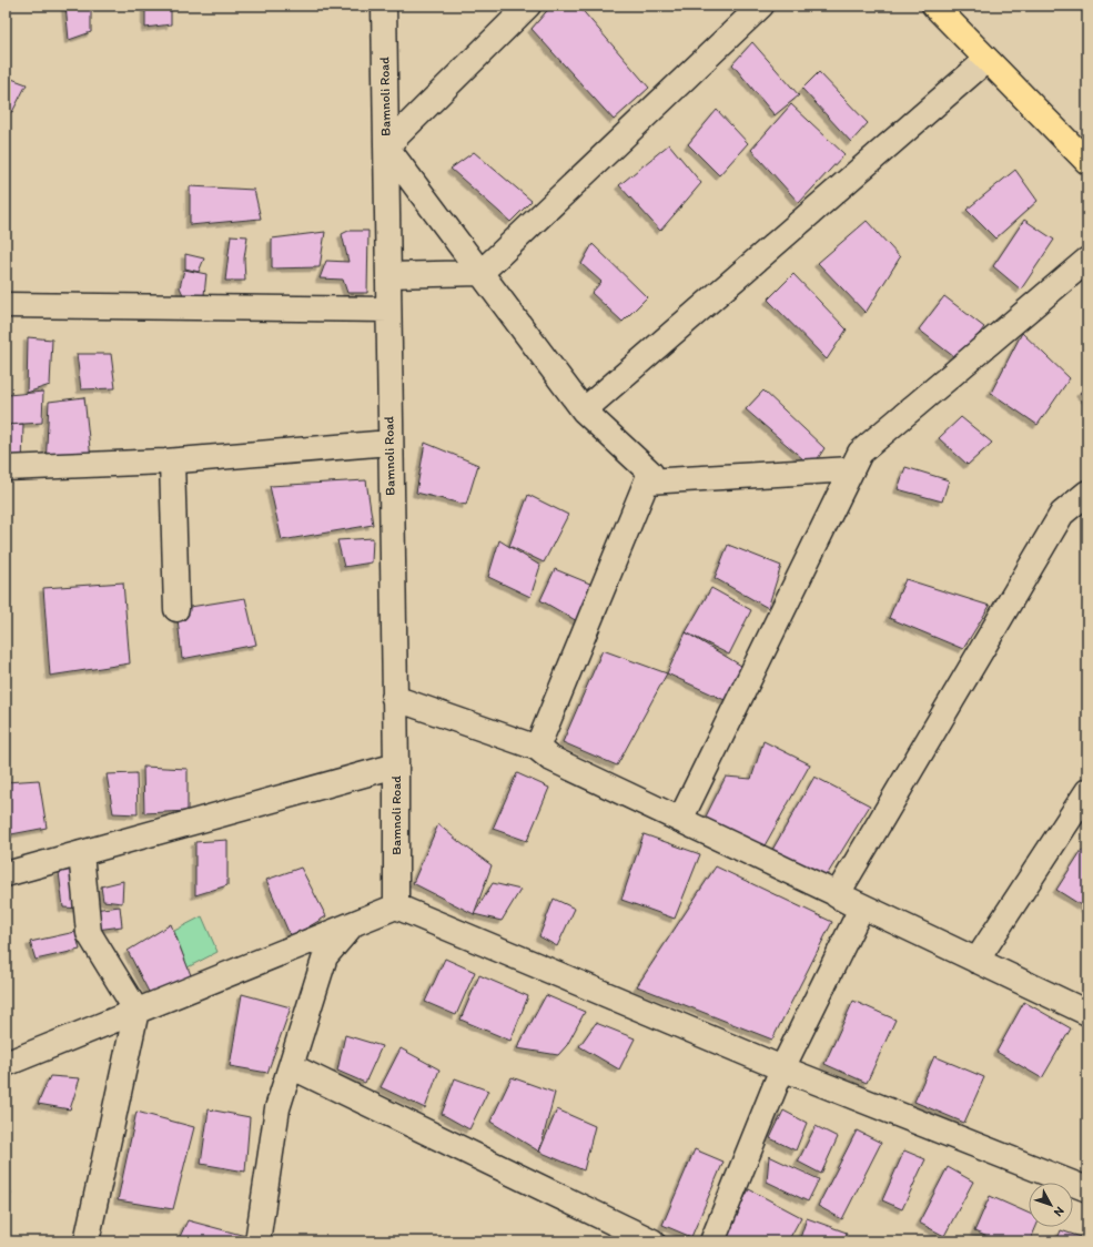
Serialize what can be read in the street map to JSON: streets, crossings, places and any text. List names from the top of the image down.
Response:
{
  "streets": {
    "street": ["Bamnoli Road"]
  },
  "north": "bottom right"
}
